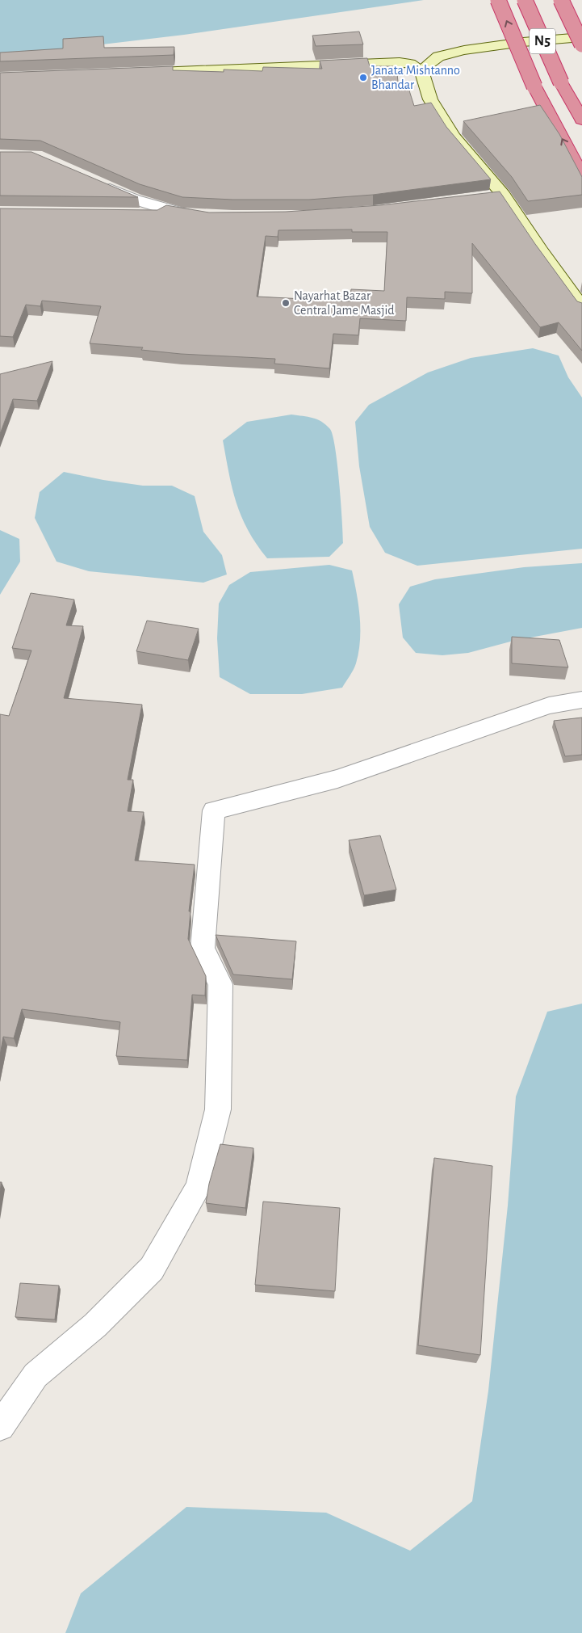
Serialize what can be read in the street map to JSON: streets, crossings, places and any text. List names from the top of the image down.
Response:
{
  "streets": {
    "highway": ["N5"]
  },
  "places": ["Janata Mishtanno Bhandar", "Nayarhat Bazar Central Jame Masjid"]
}
